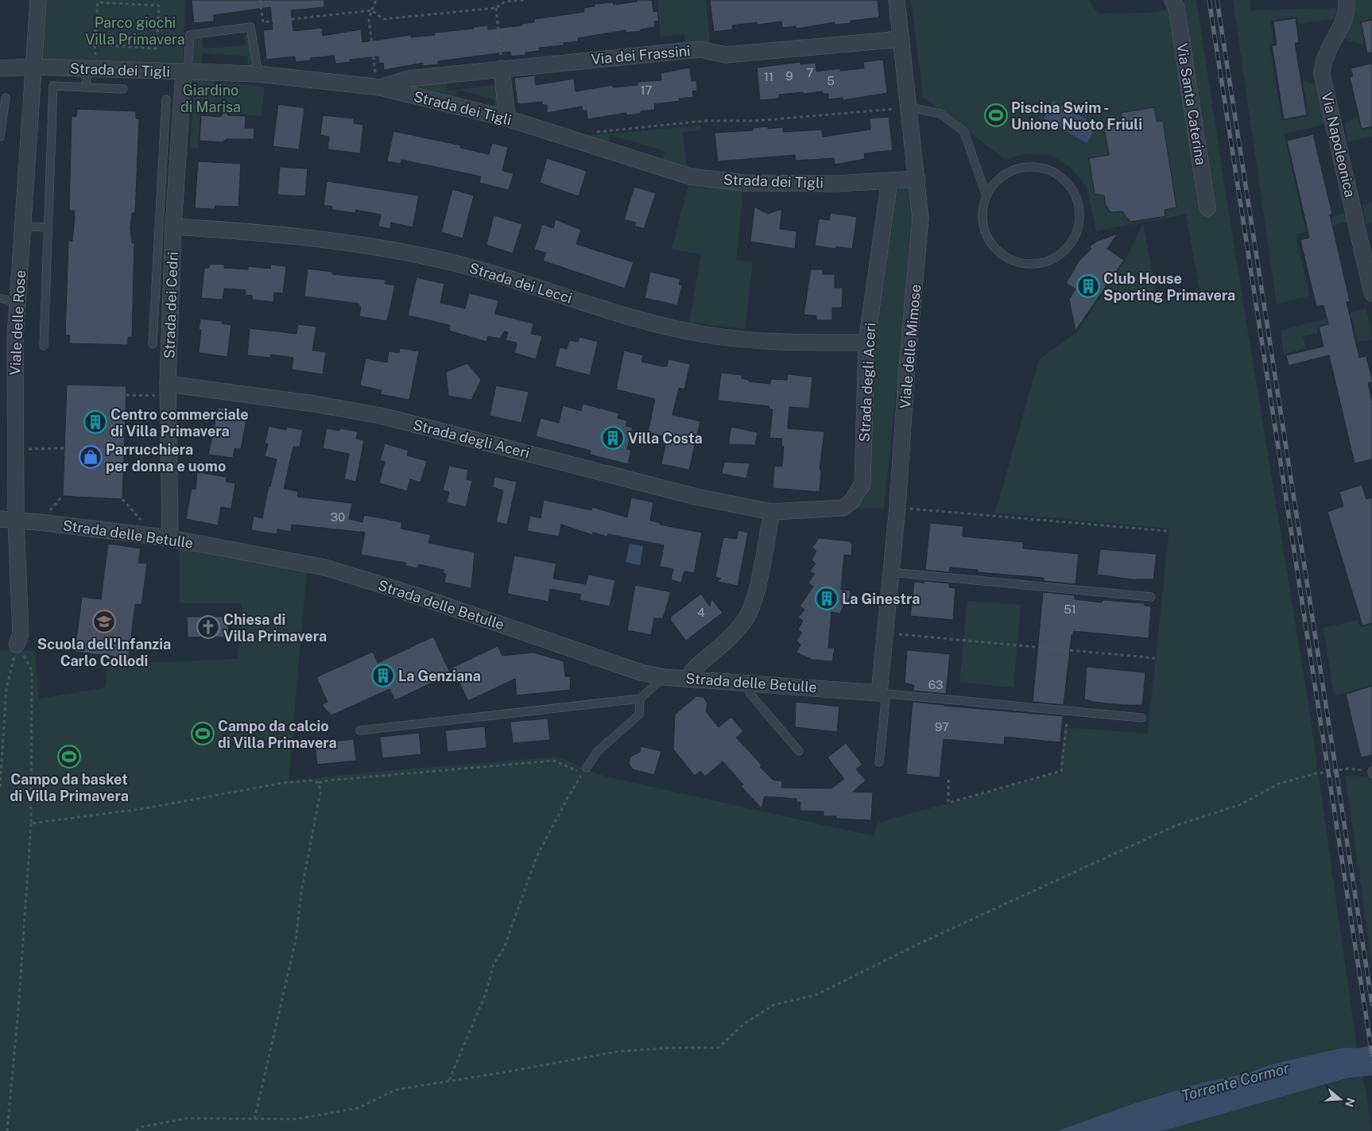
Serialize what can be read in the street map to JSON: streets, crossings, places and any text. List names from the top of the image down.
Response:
{
  "streets": {
    "street": [
      "Via dei Frassini",
      "Strada dei Tigli",
      "Via Santa Caterina",
      "Via Napoleonica",
      "Strada dei Lecci",
      "Strada dei Cedri",
      "Viale delle Rose",
      "Viale delle Mimose",
      "Strada degli Aceri",
      "Strada delle Betulle"
    ]
  },
  "crossings": [
    ["Via dei Frassini", "Strada dei Tigli"],
    ["Via dei Frassini", "Viale delle Mimose"],
    ["Strada dei Tigli", "Strada dei Cedri"],
    ["Strada dei Tigli", "Viale delle Rose"],
    ["Strada dei Tigli", "Viale delle Mimose"],
    ["Strada dei Tigli", "Strada degli Aceri"],
    ["Strada dei Lecci", "Strada dei Cedri"],
    ["Strada dei Lecci", "Strada degli Aceri"],
    ["Strada dei Cedri", "Strada degli Aceri"],
    ["Strada dei Cedri", "Strada delle Betulle"],
    ["Viale delle Rose", "Strada delle Betulle"],
    ["Viale delle Mimose", "Strada delle Betulle"]
  ],
  "water": ["Torrente Cormor"],
  "parks": ["Parco giochi Villa Primavera", "Giardino di Marisa"],
  "places": {
    "sports": ["Piscina Swim - Unione Nuoto Friuli", "Campo da calcio di Villa Primavera", "Campo da basket di Villa Primavera"],
    "building": [
      "Club House Sporting Primavera",
      "Centro commerciale di Villa Primavera",
      "Villa Costa",
      "La Ginestra",
      "La Genziana"
    ],
    "shop": ["Parrucchiera per donna e uomo"],
    "school or university": ["Scuola dell'Infanzia Carlo Collodi"],
    "church": ["Chiesa di Villa Primavera"]
  },
  "house_numbers": [
    "7",
    "9",
    "11",
    "5",
    "17",
    "30",
    "51",
    "4",
    "63",
    "97"
  ],
  "north": "right"
}
